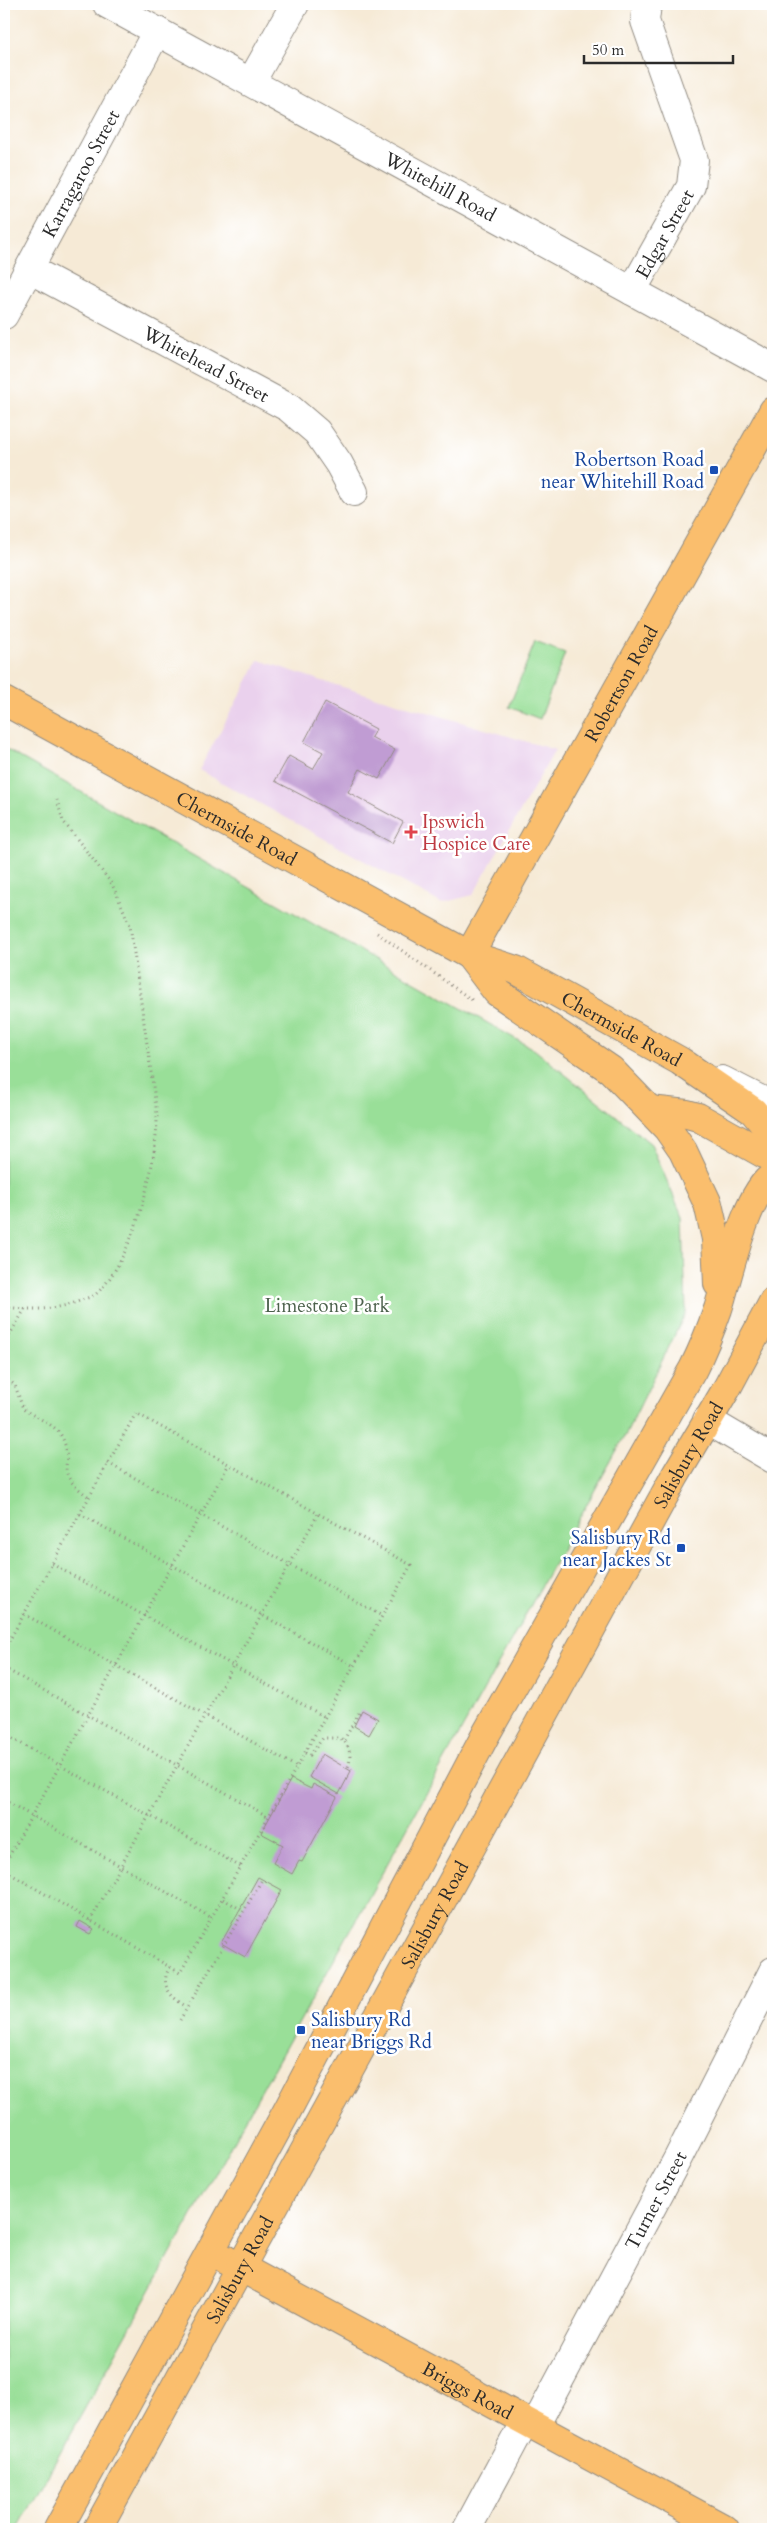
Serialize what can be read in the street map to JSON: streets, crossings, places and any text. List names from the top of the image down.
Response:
{
  "streets": {
    "main road": [
      "Robertson Road",
      "Chermside Road",
      "Salisbury Road",
      "Briggs Road"
    ],
    "street": [
      "Karragaroo Street",
      "Whitehill Road",
      "Edgar Street",
      "Whitehead Street",
      "Turner Street"
    ]
  },
  "crossings": [
    ["Karragaroo Street", "Whitehill Road"],
    ["Karragaroo Street", "Whitehead Street"],
    ["Whitehill Road", "Edgar Street"],
    ["Robertson Road", "Chermside Road"],
    ["Chermside Road", "Salisbury Road"],
    ["Salisbury Road", "Briggs Road"],
    ["Turner Street", "Briggs Road"]
  ],
  "parks": ["Limestone Park"],
  "places": {
    "transit": ["Robertson Road near Whitehill Road", "Salisbury Rd near Jackes St", "Salisbury Rd near Briggs Rd"],
    "health": ["Ipswich Hospice Care"]
  },
  "scale_bar": "50 m"
}
